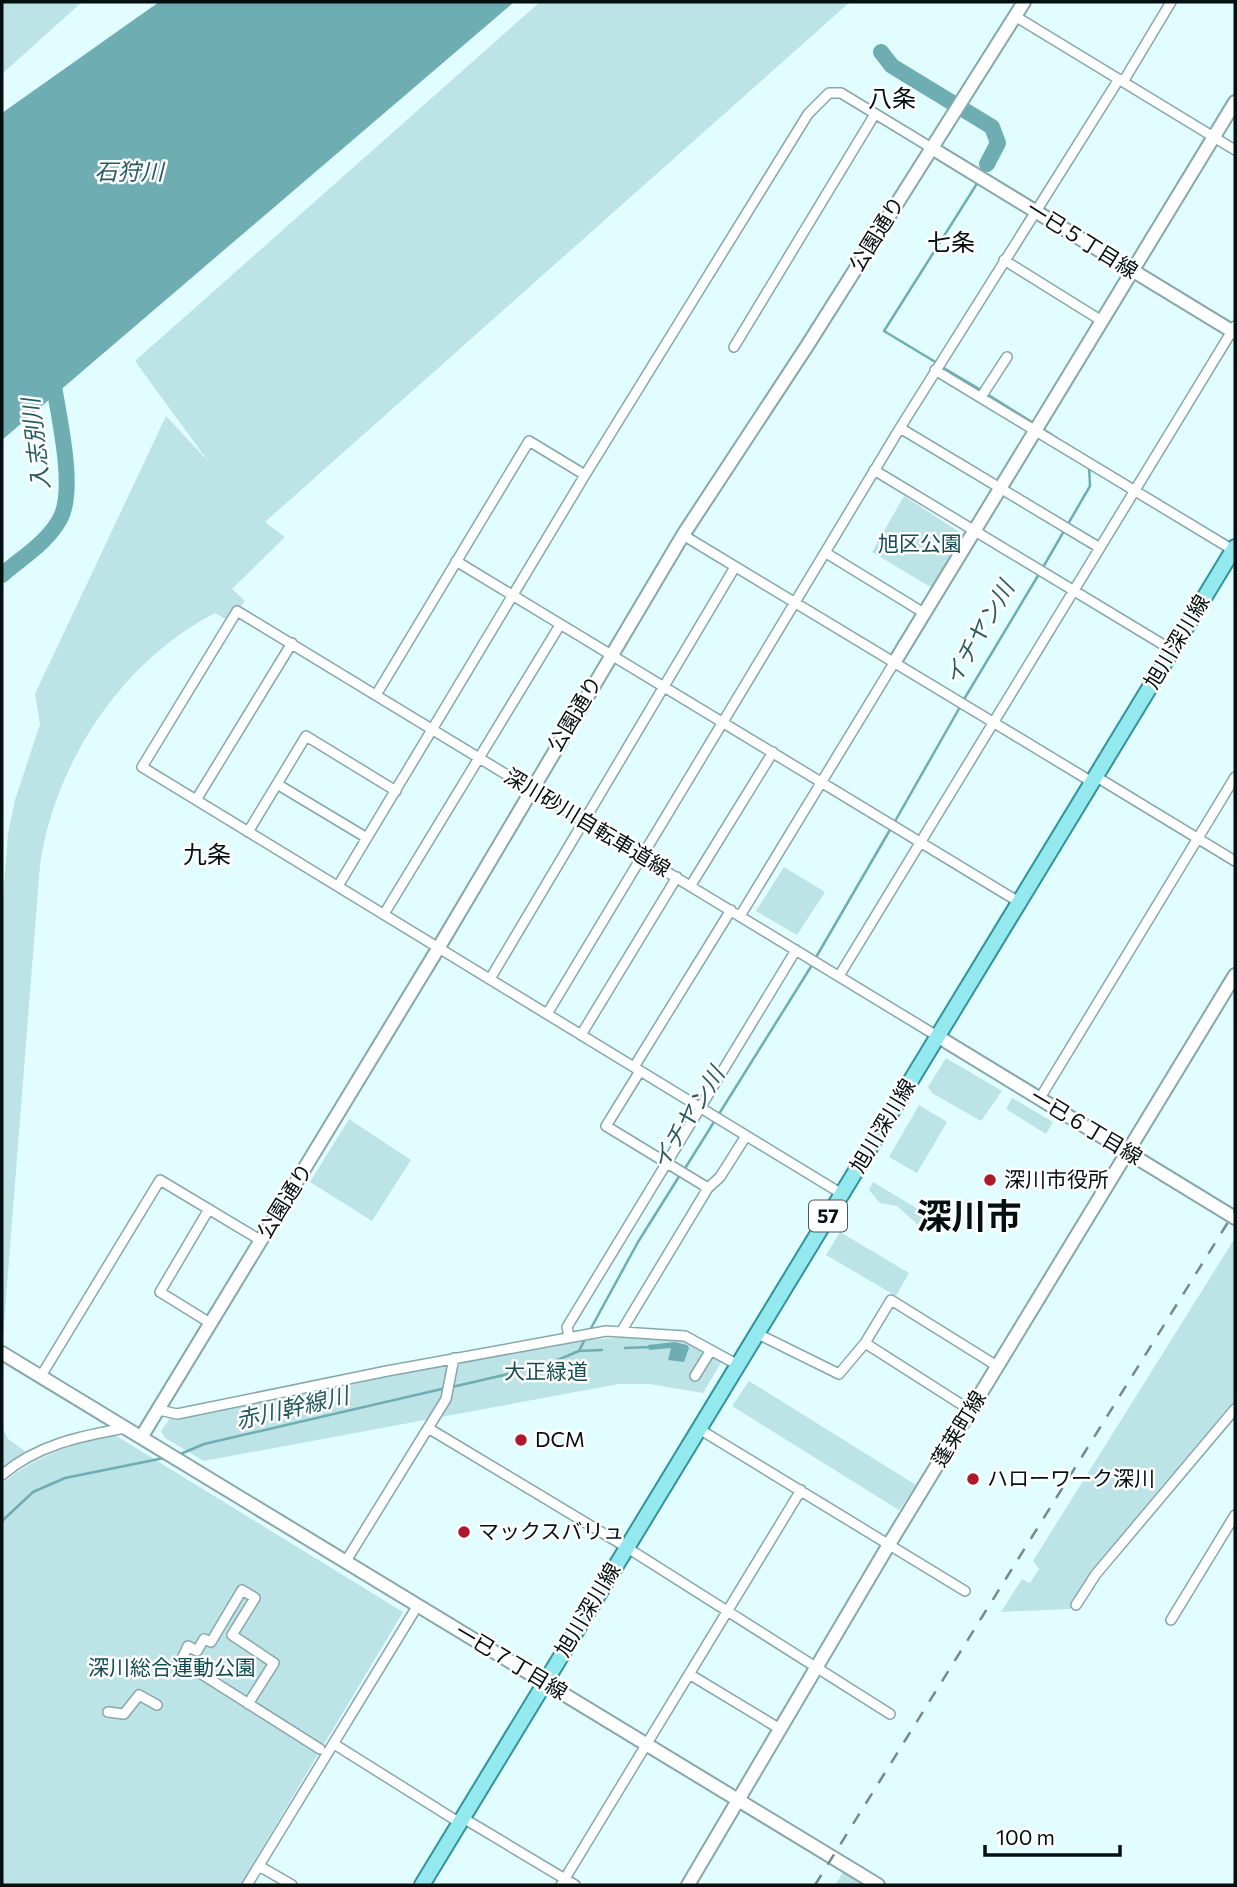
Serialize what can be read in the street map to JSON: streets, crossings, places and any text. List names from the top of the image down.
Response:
{
  "streets": {
    "main road": ["旭川深川線", "57"],
    "street": [
      "公園通り",
      "一已５丁目線",
      "深川砂川自転車道線",
      "一已６丁目線",
      "蓬莱町線",
      "一已７丁目線"
    ]
  },
  "crossings": [
    ["公園通り", "一已５丁目線"],
    ["公園通り", "深川砂川自転車道線"],
    ["公園通り", "一已７丁目線"],
    ["旭川深川線", "深川砂川自転車道線"],
    ["旭川深川線", "一已６丁目線"],
    ["旭川深川線", "一已７丁目線"],
    ["深川砂川自転車道線", "一已６丁目線"],
    ["一已６丁目線", "蓬莱町線"],
    ["蓬莱町線", "一已７丁目線"]
  ],
  "districts": [
    "八条",
    "七条",
    "九条",
    "深川市"
  ],
  "water": [
    "石狩川",
    "入志別川",
    "イチヤン川",
    "赤川幹線川"
  ],
  "parks": ["旭区公園", "大正緑道", "深川総合運動公園"],
  "places": [
    "深川市役所",
    "DCM",
    "ハローワーク深川",
    "マックスバリュ"
  ],
  "scale_bar": "100 m"
}
